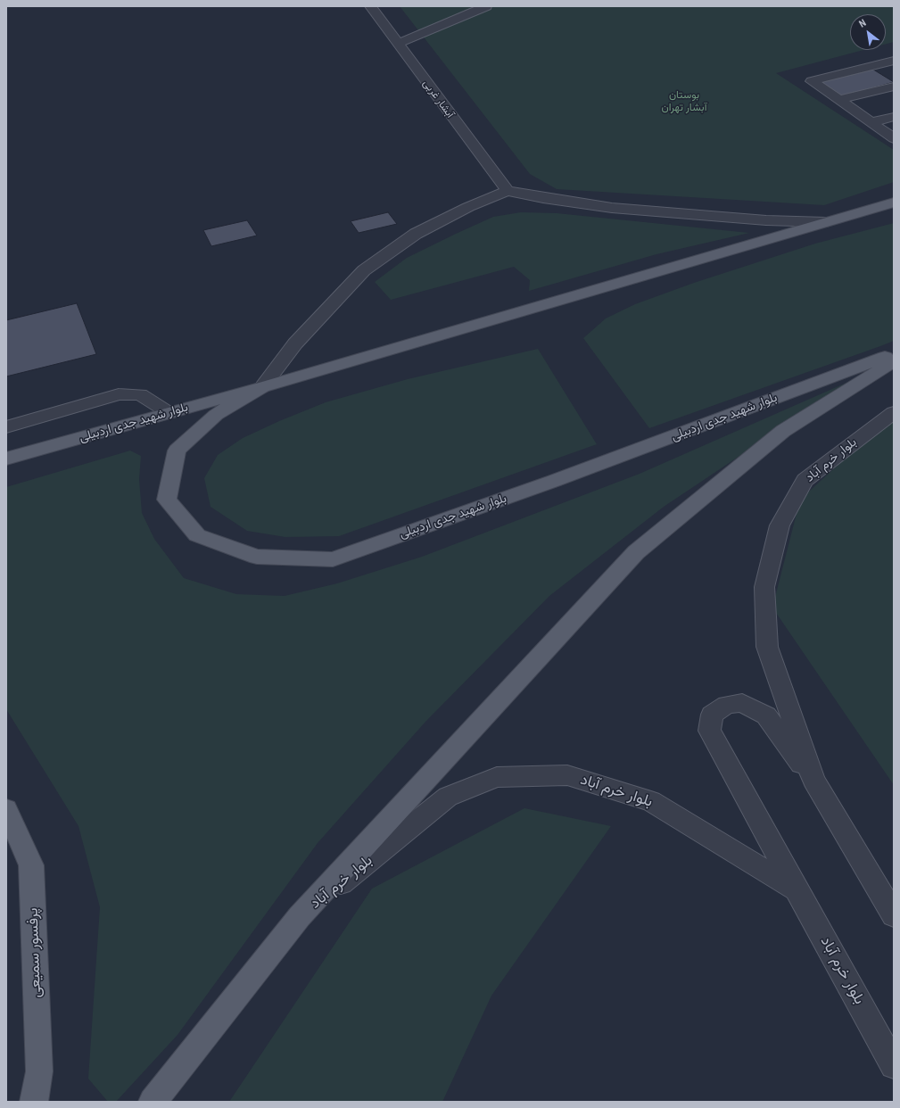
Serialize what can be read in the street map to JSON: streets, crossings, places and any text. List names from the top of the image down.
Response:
{
  "streets": {
    "main road": ["بلوار شهید جدی اردبیلی", "پرفسور سمیعی"],
    "street": ["آبشار غربی", "بلوار خرم آباد"]
  },
  "parks": ["بوستان آبشار تهران"],
  "north": "top left"
}
